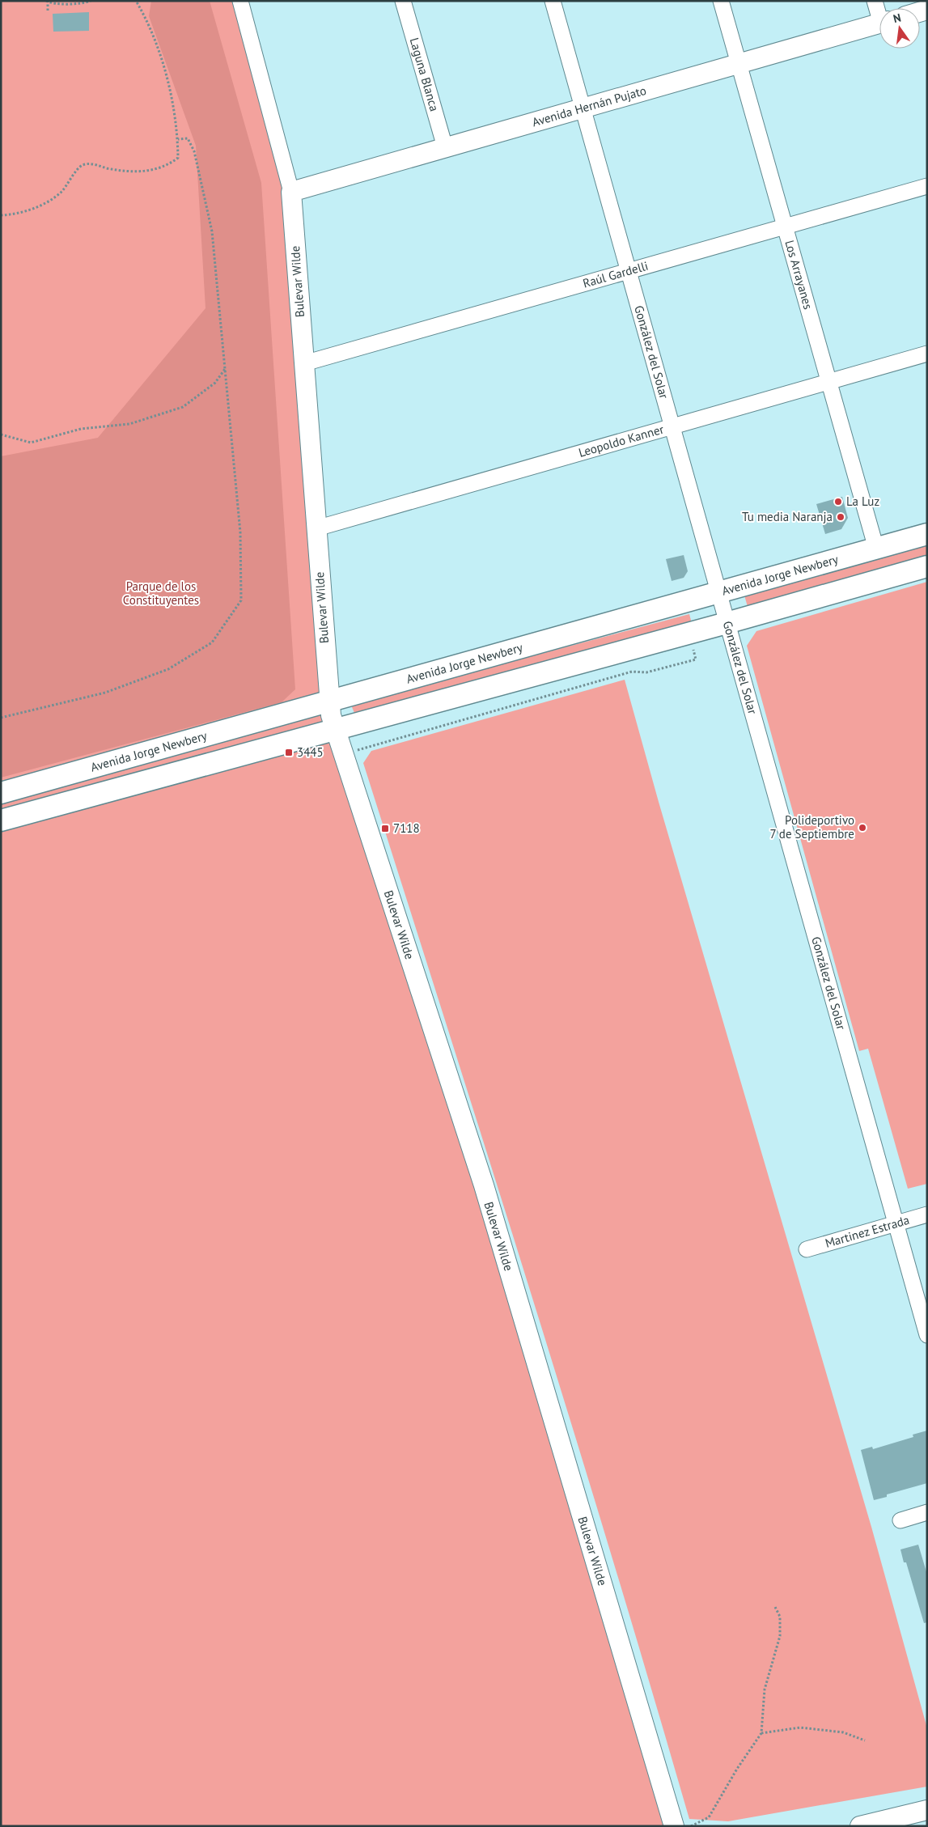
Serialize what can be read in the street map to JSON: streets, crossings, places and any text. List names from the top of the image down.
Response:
{
  "streets": {
    "main road": ["Avenida Jorge Newbery"],
    "street": [
      "Laguna Blanca",
      "Avenida Hernán Pujato",
      "Raúl Gardelli",
      "Los Arrayanes",
      "Bulevar Wilde",
      "González del Solar",
      "Leopoldo Kanner",
      "Martinez Estrada"
    ]
  },
  "crossings": [
    ["Laguna Blanca", "Avenida Hernán Pujato"],
    ["Avenida Hernán Pujato", "Los Arrayanes"],
    ["Avenida Hernán Pujato", "Bulevar Wilde"],
    ["Avenida Hernán Pujato", "González del Solar"],
    ["Raúl Gardelli", "Los Arrayanes"],
    ["Raúl Gardelli", "Bulevar Wilde"],
    ["Raúl Gardelli", "González del Solar"],
    ["Los Arrayanes", "Leopoldo Kanner"],
    ["Los Arrayanes", "Avenida Jorge Newbery"],
    ["Bulevar Wilde", "Leopoldo Kanner"],
    ["Bulevar Wilde", "Avenida Jorge Newbery"],
    ["González del Solar", "Leopoldo Kanner"],
    ["González del Solar", "Avenida Jorge Newbery"],
    ["González del Solar", "Martinez Estrada"]
  ],
  "parks": ["Parque de los Constituyentes"],
  "places": {
    "other": ["La Luz", "Tu media Naranja", "Polideportivo 7 de Septiembre"],
    "transit": ["3445", "7118"]
  },
  "north": "top"
}
